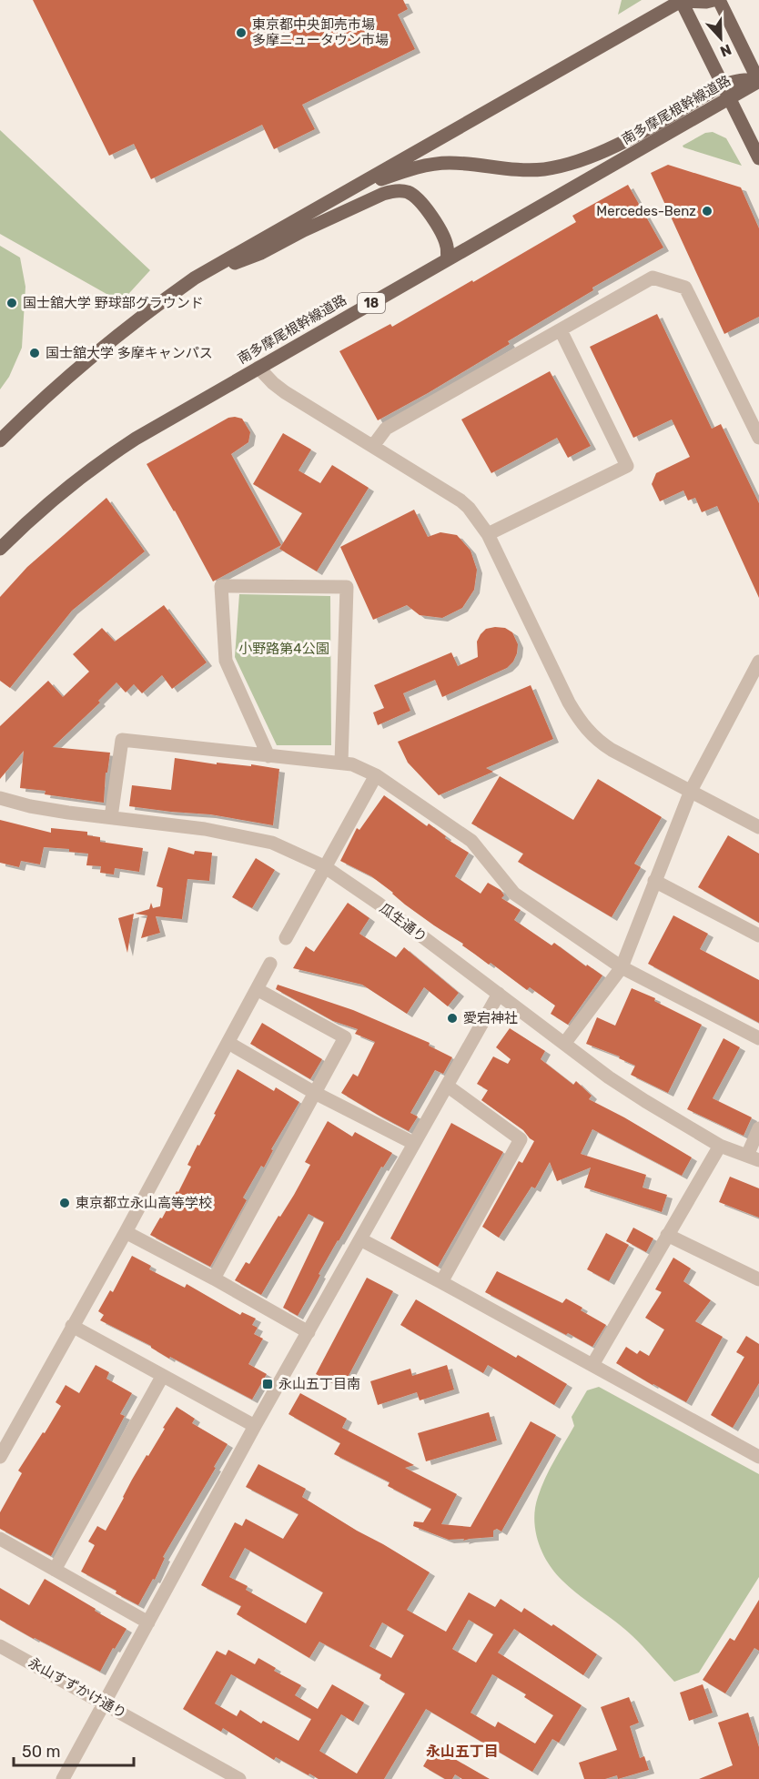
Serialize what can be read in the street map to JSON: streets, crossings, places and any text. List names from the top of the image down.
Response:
{
  "streets": {
    "main road": ["南多摩尾根幹線道路", "18"],
    "street": ["瓜生通り", "永山すずかけ通り"]
  },
  "districts": ["永山五丁目"],
  "parks": ["小野路第4公園"],
  "places": {
    "other": [
      "東京都中央卸売市場 多摩ニュータウン市場",
      "Mercedes-Benz",
      "国士舘大学 野球部グラウンド",
      "国士舘大学 多摩キャンパス",
      "愛宕神社",
      "東京都立永山高等学校"
    ],
    "transit": ["永山五丁目南"]
  },
  "scale_bar": "50 m",
  "north": "bottom"
}
